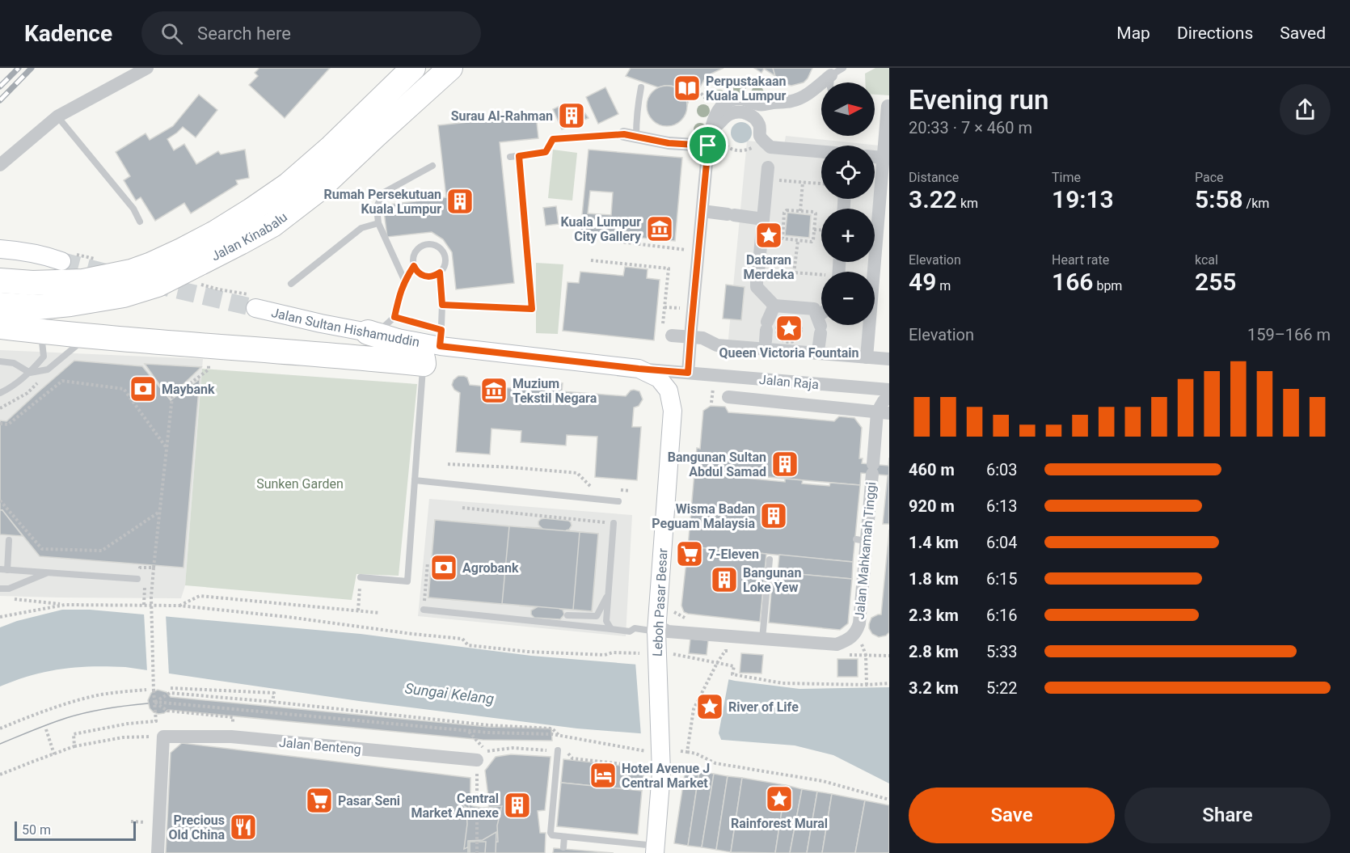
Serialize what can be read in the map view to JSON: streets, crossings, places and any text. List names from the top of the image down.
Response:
{
  "streets": {
    "highway": ["Jalan Kinabalu"],
    "street": [
      "Jalan Sultan Hishamuddin",
      "Jalan Raja",
      "Jalan Mahkamah Tinggi",
      "Leboh Pasar Besar",
      "Jalan Benteng"
    ]
  },
  "crossings": [
    ["Jalan Sultan Hishamuddin", "Jalan Raja"],
    ["Jalan Sultan Hishamuddin", "Leboh Pasar Besar"],
    ["Jalan Raja", "Leboh Pasar Besar"]
  ],
  "water": ["Sungai Kelang"],
  "parks": ["Sunken Garden"],
  "places": {
    "library": ["Perpustakaan Kuala Lumpur"],
    "building": [
      "Surau Al-Rahman",
      "Rumah Persekutuan Kuala Lumpur",
      "Bangunan Sultan Abdul Samad",
      "Wisma Badan Peguam Malaysia",
      "Bangunan Loke Yew",
      "Central Market Annexe"
    ],
    "museum": ["Kuala Lumpur City Gallery", "Muzium Tekstil Negara"],
    "place": [
      "Dataran Merdeka",
      "Queen Victoria Fountain",
      "River of Life",
      "Rainforest Mural"
    ],
    "bank": ["Maybank", "Agrobank"],
    "supermarket": ["7-Eleven", "Pasar Seni"],
    "hotel": ["Hotel Avenue J Central Market"],
    "restaurant": ["Precious Old China"]
  },
  "scale_bar": "50 m",
  "north": "right",
  "page": {
    "header": "Kadence",
    "search": "Search here",
    "nav": ["Map", "Directions", "Saved"],
    "heading": ["Evening run", "20:33 · 7 × 460 m"],
    "map_buttons": ["+", "−"],
    "stats": [
      ["Distance", "3.22 km"],
      ["Time", "19:13"],
      ["Pace", "5:58 /km"],
      ["Elevation", "49 m"],
      ["Heart rate", "166 bpm"],
      ["kcal", "255"]
    ],
    "chart": ["Elevation", "159–166 m"],
    "list": [
      {
        "name": "460 m",
        "note": "6:03"
      },
      {
        "name": "920 m",
        "note": "6:13"
      },
      {
        "name": "1.4 km",
        "note": "6:04"
      },
      {
        "name": "1.8 km",
        "note": "6:15"
      },
      {
        "name": "2.3 km",
        "note": "6:16"
      },
      {
        "name": "2.8 km",
        "note": "5:33"
      },
      {
        "name": "3.2 km",
        "note": "5:22"
      }
    ],
    "buttons": ["Save", "Share"],
    "scale": "50 m"
  }
}
